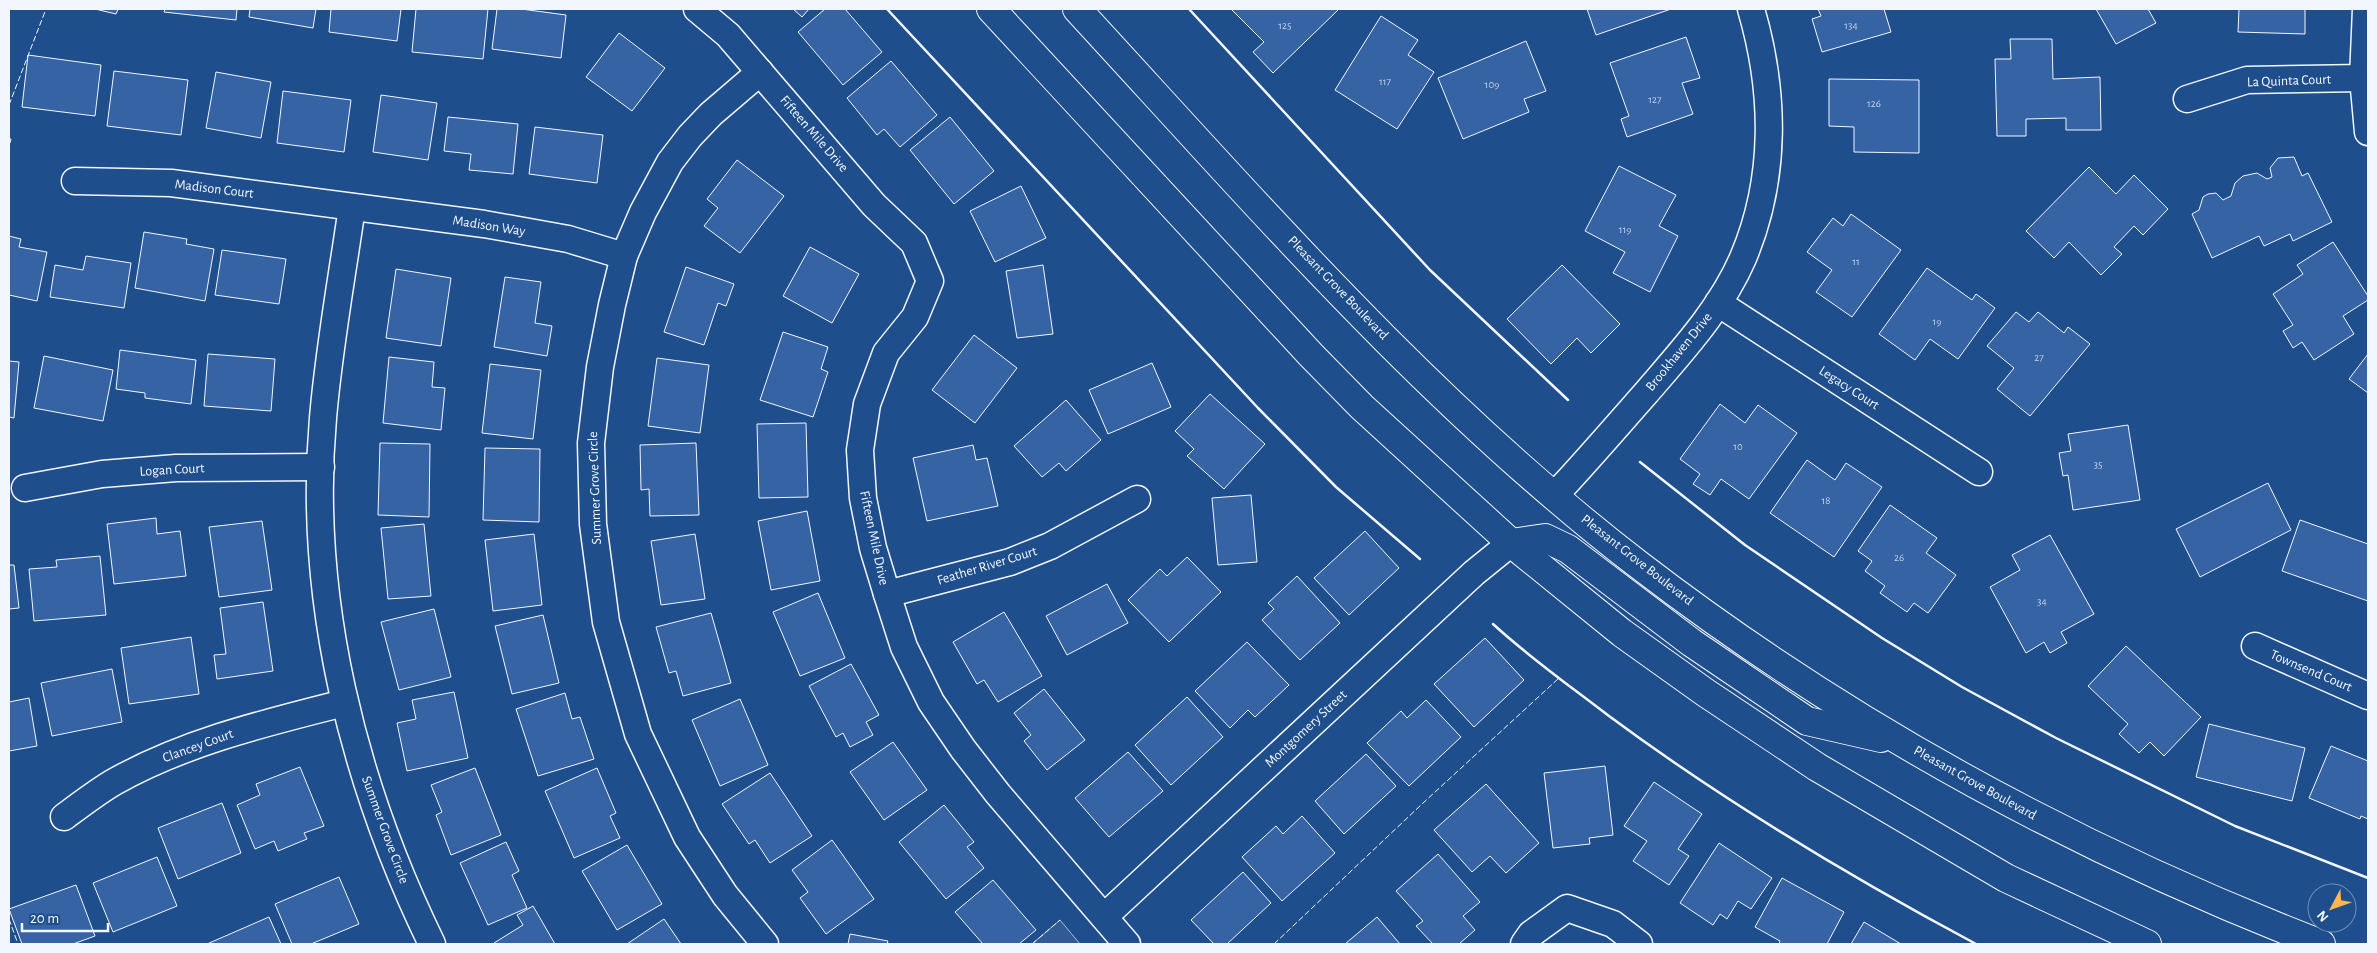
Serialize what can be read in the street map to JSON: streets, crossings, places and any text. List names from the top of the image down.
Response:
{
  "streets": {
    "main road": ["Pleasant Grove Boulevard"],
    "street": [
      "La Quinta Court",
      "Fifteen Mile Drive",
      "Madison Court",
      "Madison Way",
      "Brookhaven Drive",
      "Legacy Court",
      "Logan Court",
      "Summer Grove Circle",
      "Feather River Court",
      "Townsend Court",
      "Montgomery Street",
      "Clancey Court"
    ]
  },
  "crossings": [
    ["Fifteen Mile Drive", "Summer Grove Circle"],
    ["Fifteen Mile Drive", "Feather River Court"],
    ["Fifteen Mile Drive", "Montgomery Street"],
    ["Madison Court", "Madison Way"],
    ["Madison Court", "Summer Grove Circle"],
    ["Madison Way", "Summer Grove Circle"],
    ["Pleasant Grove Boulevard", "Brookhaven Drive"],
    ["Brookhaven Drive", "Legacy Court"],
    ["Logan Court", "Summer Grove Circle"],
    ["Summer Grove Circle", "Clancey Court"]
  ],
  "house_numbers": [
    "125",
    "134",
    "117",
    "109",
    "127",
    "126",
    "119",
    "11",
    "19",
    "27",
    "10",
    "35",
    "18",
    "26",
    "34"
  ],
  "scale_bar": "20 m",
  "north": "bottom left"
}
